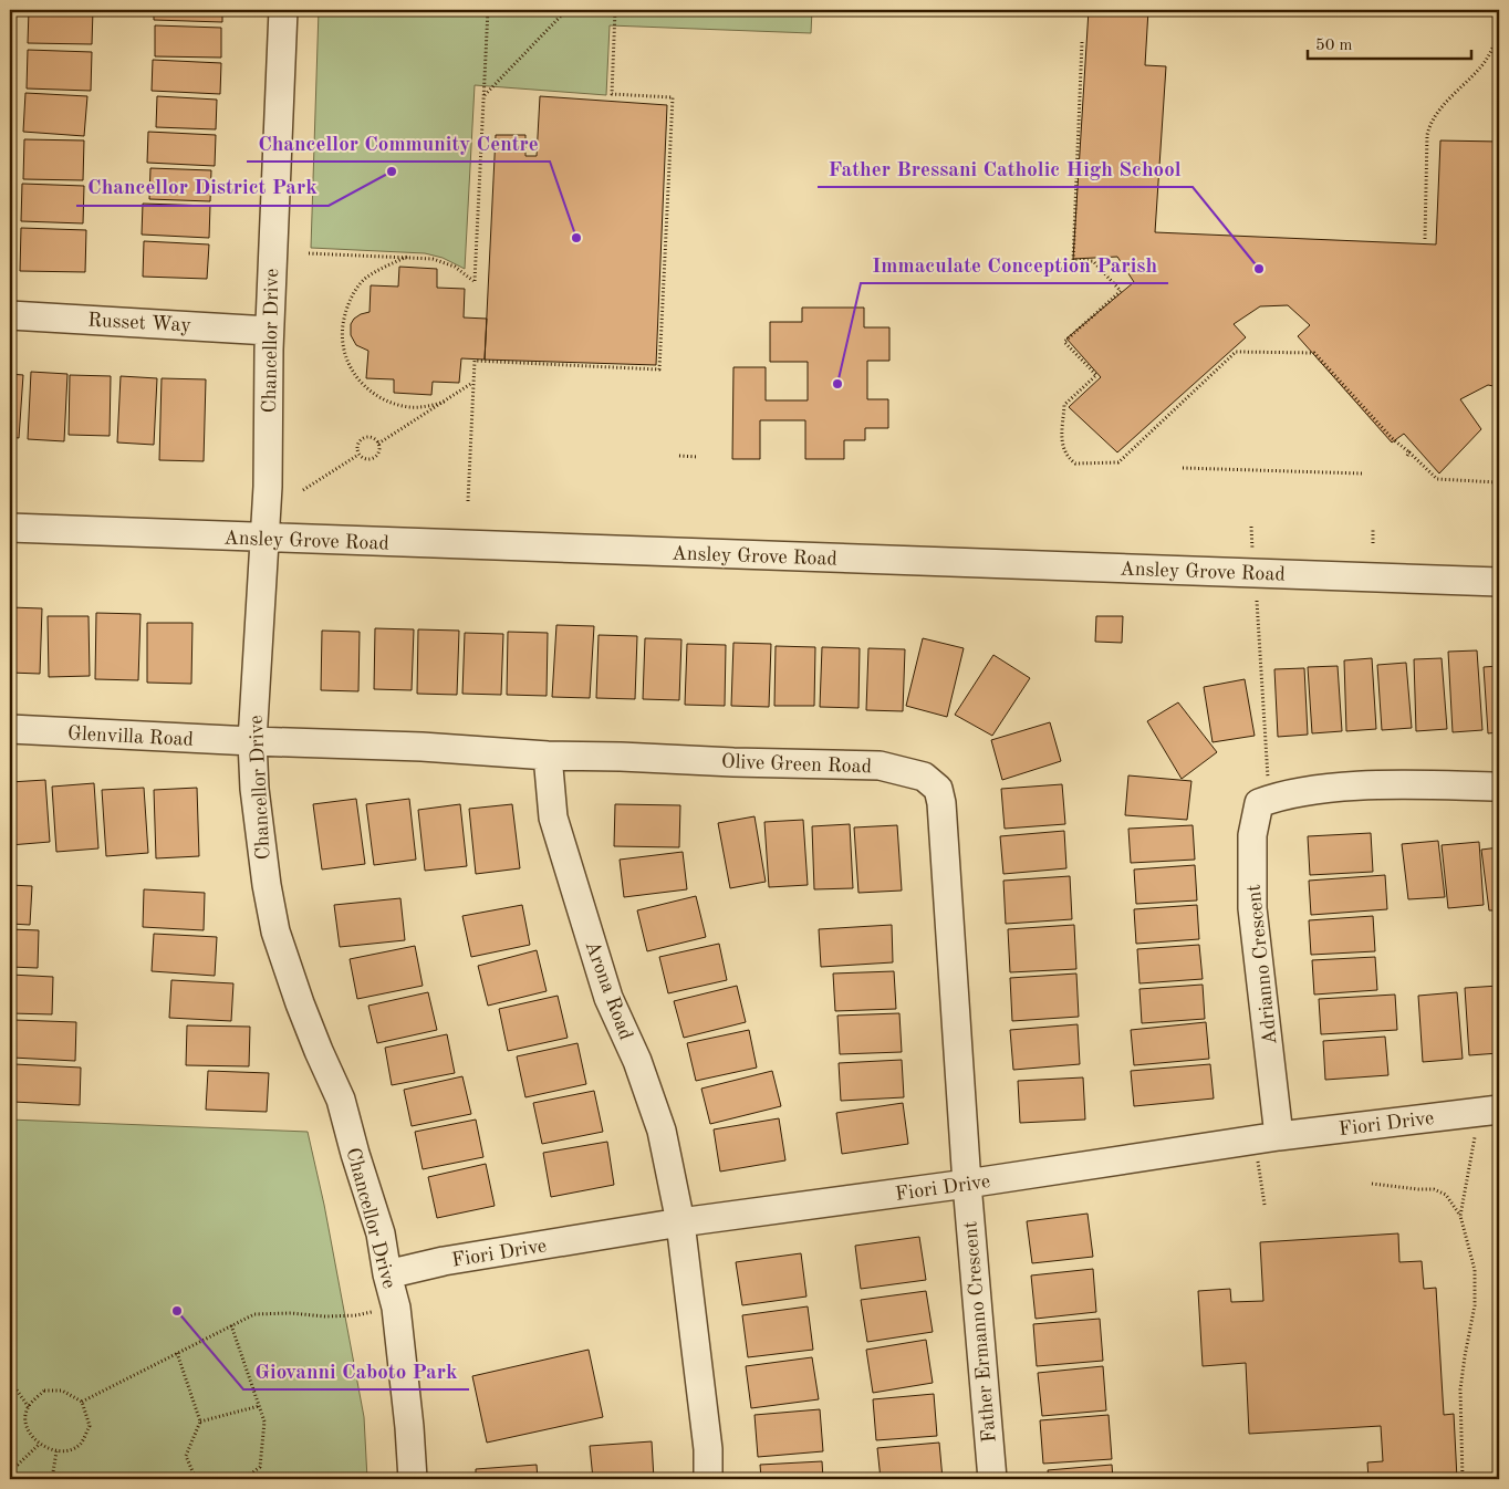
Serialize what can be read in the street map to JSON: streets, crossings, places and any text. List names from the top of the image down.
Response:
{
  "streets": {
    "street": [
      "Russet Way",
      "Chancellor Drive",
      "Ansley Grove Road",
      "Glenvilla Road",
      "Olive Green Road",
      "Adrianno Crescent",
      "Arona Road",
      "Fiori Drive",
      "Father Ermanno Crescent"
    ]
  },
  "crossings": [
    ["Russet Way", "Chancellor Drive"],
    ["Chancellor Drive", "Ansley Grove Road"],
    ["Chancellor Drive", "Glenvilla Road"],
    ["Chancellor Drive", "Olive Green Road"],
    ["Chancellor Drive", "Fiori Drive"],
    ["Glenvilla Road", "Olive Green Road"],
    ["Olive Green Road", "Arona Road"],
    ["Olive Green Road", "Fiori Drive"],
    ["Olive Green Road", "Father Ermanno Crescent"],
    ["Adrianno Crescent", "Fiori Drive"],
    ["Arona Road", "Fiori Drive"],
    ["Fiori Drive", "Father Ermanno Crescent"]
  ],
  "places": [
    "Chancellor District Park",
    "Chancellor Community Centre",
    "Father Bressani Catholic High School",
    "Immaculate Conception Parish",
    "Giovanni Caboto Park"
  ],
  "scale_bar": "50 m"
}
